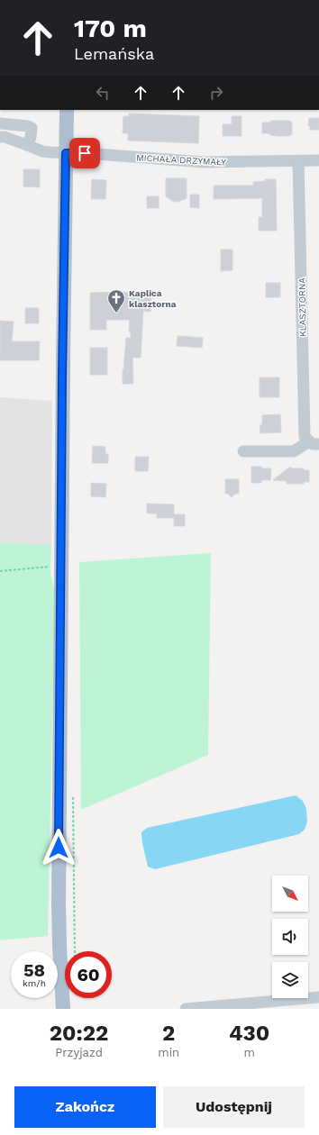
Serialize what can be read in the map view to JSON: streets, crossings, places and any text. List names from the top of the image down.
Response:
{
  "streets": {
    "street": ["MICHAŁA DRZYMAŁY", "KLASZTORNA"]
  },
  "crossings": [
    ["MICHAŁA DRZYMAŁY", "KLASZTORNA"]
  ],
  "places": {
    "church": ["Kaplica klasztorna"]
  },
  "north": "bottom right",
  "page": {
    "turn": ["170 m", "Lemańska"],
    "speed": "58 km/h",
    "limit": "60",
    "eta": [
      "20:22",
      "Przyjazd",
      "2",
      "min",
      "430",
      "m"
    ],
    "buttons": ["Zakończ", "Udostępnij"]
  }
}
